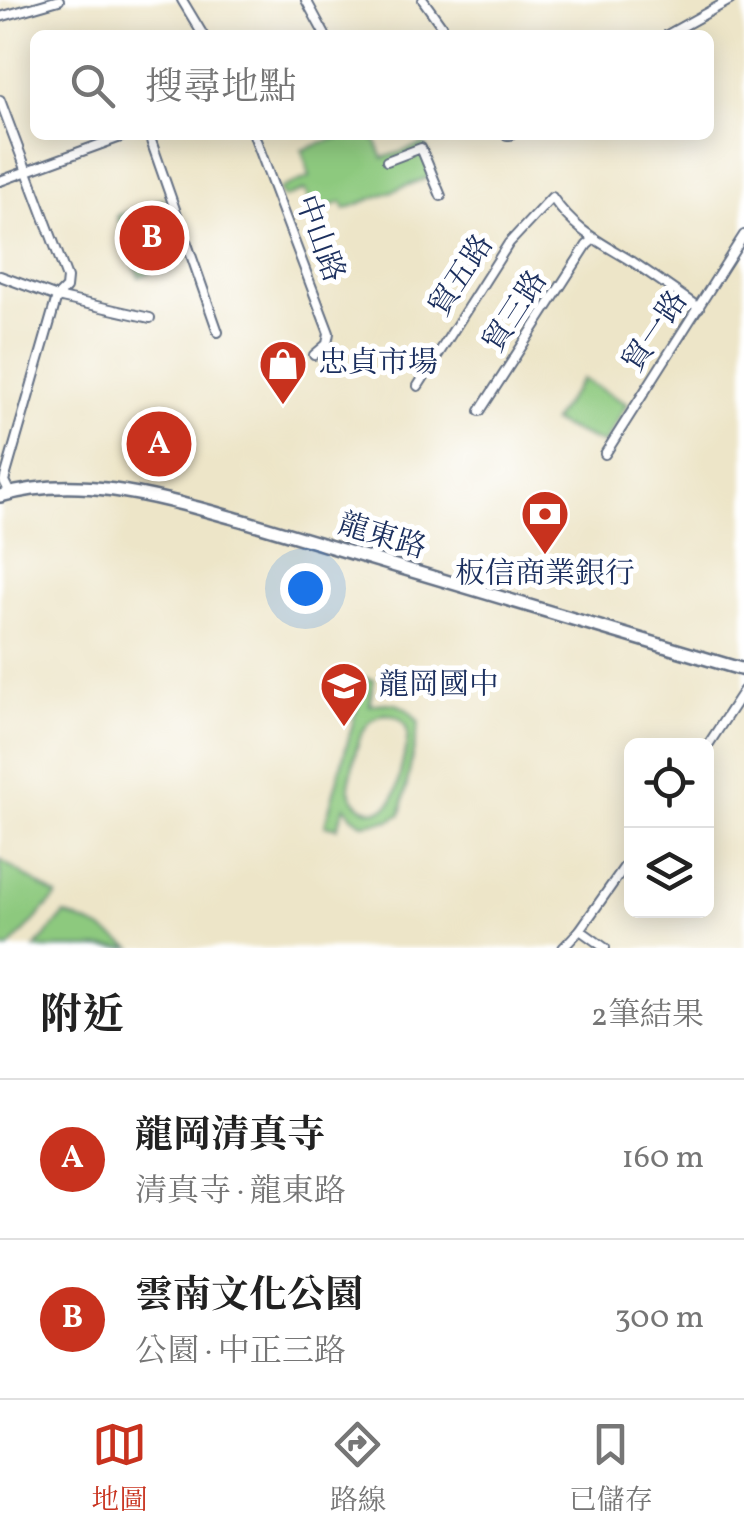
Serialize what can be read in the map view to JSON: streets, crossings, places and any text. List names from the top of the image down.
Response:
{
  "streets": {
    "street": [
      "中山路",
      "貿五路",
      "貿三路",
      "貿一路",
      "龍東路"
    ]
  },
  "crossings": [
    ["貿五路", "貿三路"]
  ],
  "places": {
    "shop": ["忠貞市場"],
    "bank": ["板信商業銀行"],
    "school or university": ["龍岡國中"]
  },
  "page": {
    "search": "搜尋地點",
    "pins": ["B", "A"],
    "heading": ["附近", "2筆結果"],
    "list": [
      {
        "mark": "A",
        "name": "龍岡清真寺",
        "note": "清真寺 · 龍東路",
        "value": "160 m"
      },
      {
        "mark": "B",
        "name": "雲南文化公園",
        "note": "公園 · 中正三路",
        "value": "300 m"
      }
    ],
    "nav": ["地圖", "路線", "已儲存"]
  }
}
